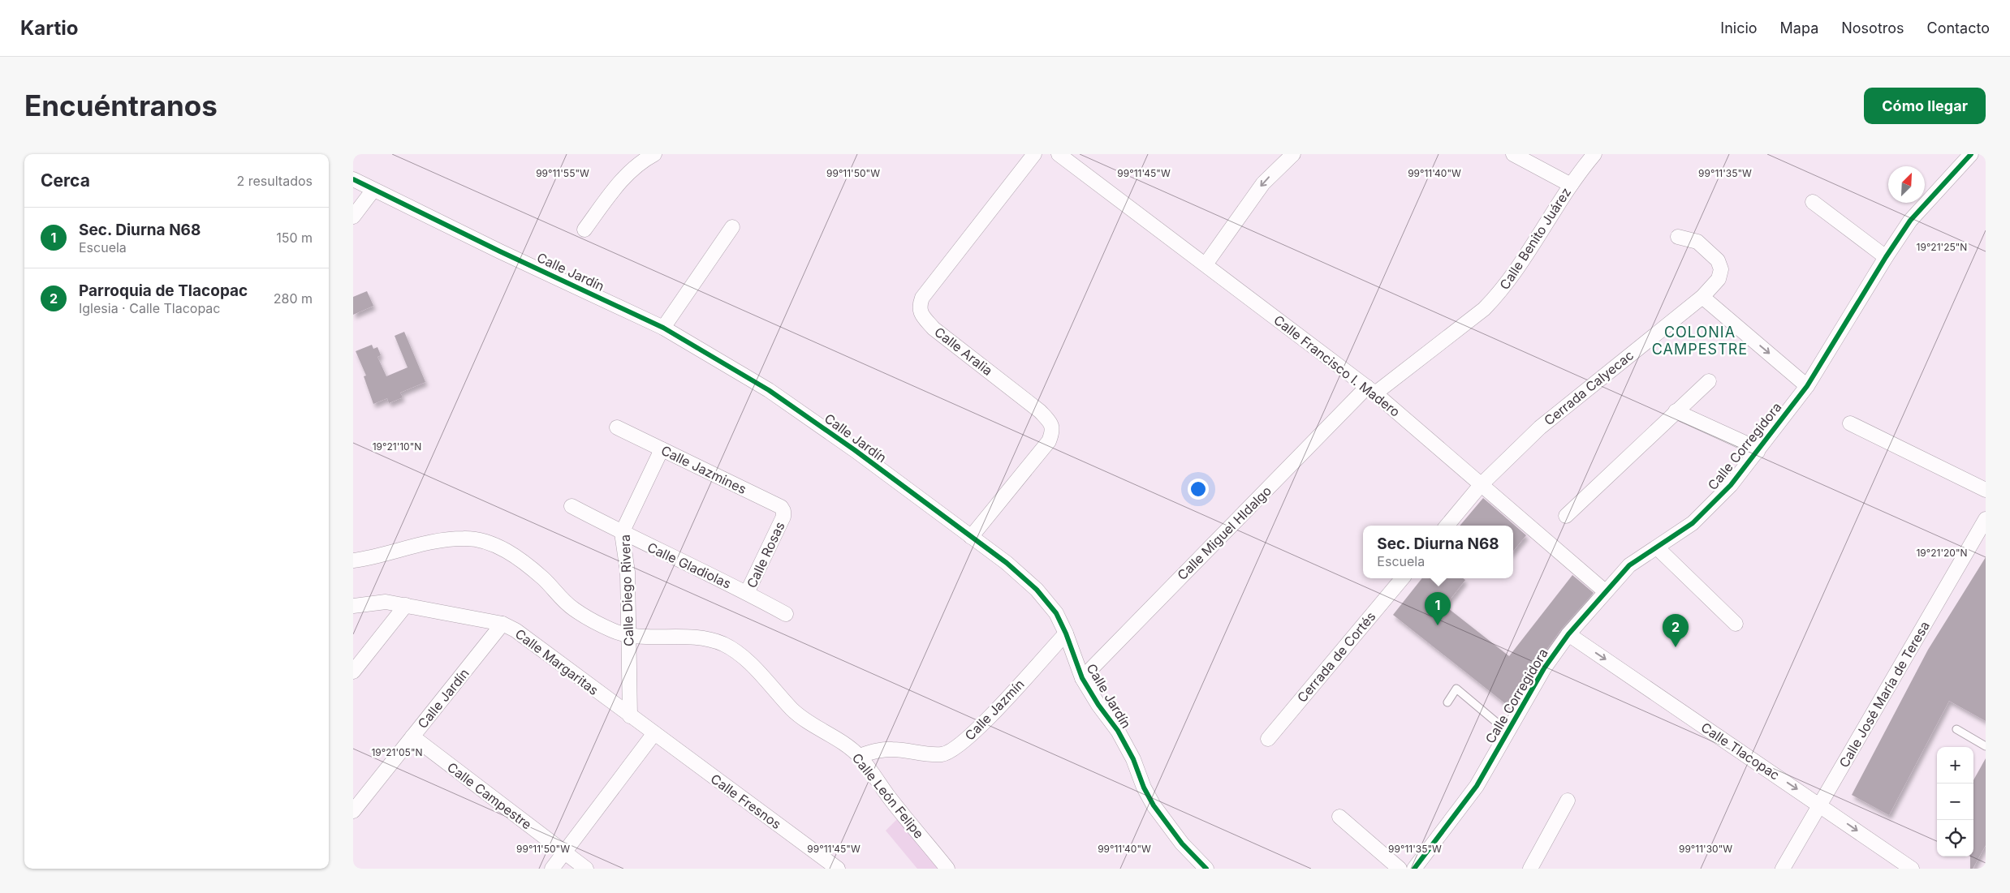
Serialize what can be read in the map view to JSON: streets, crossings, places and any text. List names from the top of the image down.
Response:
{
  "streets": {
    "street": [
      "Calle Benito Juárez",
      "Calle Jardín",
      "Calle Aralia",
      "Calle Francisco I. Madero",
      "Cerrada Calyecac",
      "Calle Corregidora",
      "Calle Jazmines",
      "Calle Miguel HIdalgo",
      "Calle Rosas",
      "Calle Gladiolas",
      "Calle Diego Rivera",
      "Cerrada de Cortés",
      "Calle Margaritas",
      "Calle José María de Teresa",
      "Calle Jazmín",
      "Calle Tlacopac",
      "Calle Campestre",
      "Calle León Felipe",
      "Calle Fresnos"
    ]
  },
  "crossings": [
    ["Calle Benito Juárez", "Calle Francisco I. Madero"],
    ["Calle Benito Juárez", "Calle Miguel HIdalgo"],
    ["Calle Jardín", "Calle Aralia"],
    ["Calle Jardín", "Calle Miguel HIdalgo"],
    ["Calle Jardín", "Calle Margaritas"],
    ["Calle Jardín", "Calle Jazmín"],
    ["Calle Jardín", "Calle Campestre"],
    ["Calle Francisco I. Madero", "Cerrada Calyecac"],
    ["Calle Francisco I. Madero", "Calle Corregidora"],
    ["Calle Francisco I. Madero", "Calle Miguel HIdalgo"],
    ["Calle Corregidora", "Calle Tlacopac"],
    ["Calle Jazmines", "Calle Rosas"],
    ["Calle Jazmines", "Calle Diego Rivera"],
    ["Calle Rosas", "Calle Gladiolas"],
    ["Calle Gladiolas", "Calle Diego Rivera"],
    ["Calle Diego Rivera", "Calle Margaritas"],
    ["Calle Diego Rivera", "Calle León Felipe"],
    ["Calle Margaritas", "Calle Fresnos"],
    ["Calle José María de Teresa", "Calle Tlacopac"],
    ["Calle Jazmín", "Calle León Felipe"]
  ],
  "one_way": ["Calle Tlacopac"],
  "districts": ["COLONIA CAMPESTRE"],
  "north": "top right",
  "page": {
    "header": "Kartio",
    "nav": [
      "Inicio",
      "Mapa",
      "Nosotros",
      "Contacto"
    ],
    "buttons": "Cómo llegar",
    "title": "Encuéntranos",
    "heading": ["Cerca", "2 resultados"],
    "list": [
      {
        "mark": "1",
        "name": "Sec. Diurna N68",
        "note": "Escuela",
        "value": "150 m"
      },
      {
        "mark": "2",
        "name": "Parroquia de Tlacopac",
        "note": "Iglesia · Calle Tlacopac",
        "value": "280 m"
      }
    ],
    "popup": ["Sec. Diurna N68", "Escuela"],
    "pins": ["1", "2"],
    "map_buttons": ["+", "−"]
  },
  "coordinates": [
    "99°11'45\"W",
    "99°11'55\"W",
    "99°11'50\"W",
    "99°11'40\"W",
    "99°11'35\"W",
    "19°21'25\"N",
    "19°21'10\"N",
    "19°21'20\"N",
    "19°21'05\"N",
    "99°11'30\"W"
  ]
}
